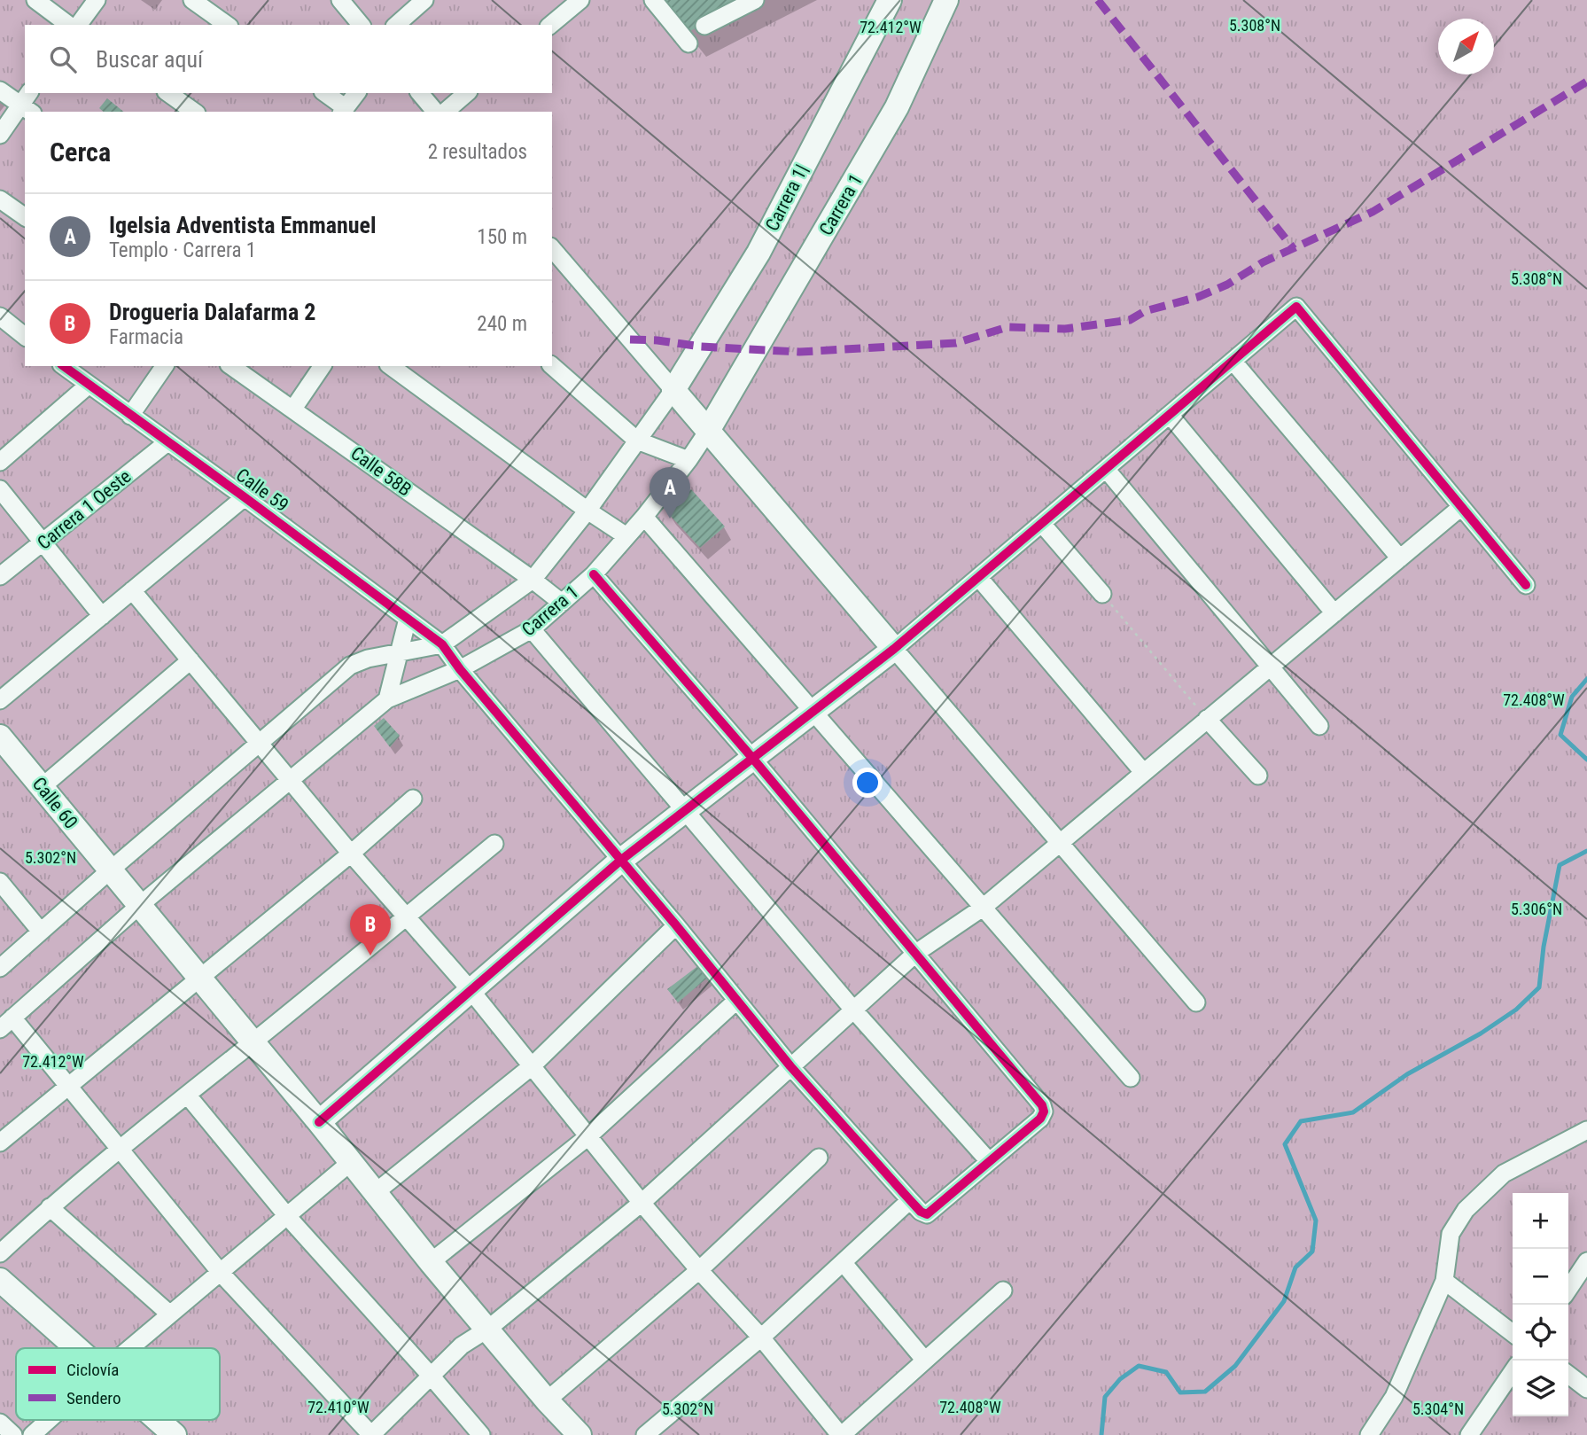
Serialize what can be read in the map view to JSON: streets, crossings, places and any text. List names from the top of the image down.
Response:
{
  "streets": {
    "street": [
      "Carrera 1|",
      "Carrera 1",
      "Calle 58B",
      "Calle 59",
      "Carrera 1 Oeste",
      "Calle 60"
    ]
  },
  "crossings": [
    ["Carrera 1", "Calle 58B"],
    ["Carrera 1", "Calle 59"],
    ["Carrera 1", "Calle 60"],
    ["Calle 59", "Carrera 1 Oeste"]
  ],
  "legend": ["Ciclovía", "Sendero"],
  "north": "top right",
  "page": {
    "search": "Buscar aquí",
    "heading": ["Cerca", "2 resultados"],
    "list": [
      {
        "mark": "A",
        "name": "Igelsia Adventista Emmanuel",
        "note": "Templo · Carrera 1",
        "value": "150 m"
      },
      {
        "mark": "B",
        "name": "Drogueria Dalafarma 2",
        "note": "Farmacia",
        "value": "240 m"
      }
    ],
    "pins": ["A", "B"],
    "map_buttons": ["+", "−"]
  },
  "coordinates": [
    "5.308°N",
    "72.412°W",
    "72.408°W",
    "5.302°N",
    "5.306°N",
    "72.410°W",
    "5.304°N"
  ]
}
